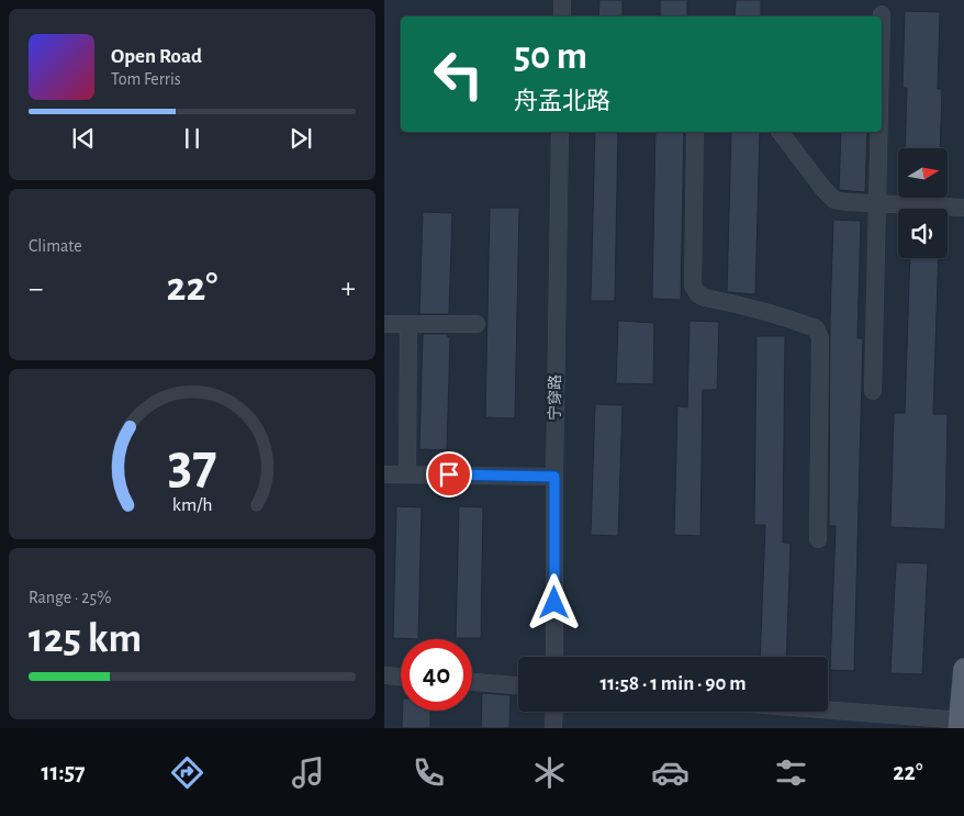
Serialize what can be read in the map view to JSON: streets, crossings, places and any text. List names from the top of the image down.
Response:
{
  "streets": {
    "street": ["宁穿路"]
  },
  "north": "right",
  "page": {
    "turn": ["50 m", "舟孟北路"],
    "song": ["Open Road", "Tom Ferris"],
    "tile": [
      "Climate",
      ["Range · 25%", "125 km"]
    ],
    "heat": ["−", "22°", "+"],
    "limit": "40",
    "trip": "11:58 · 1 min · 90 m",
    "tabs": ["11:57", "22°"],
    "gauge": ["37", "km/h"]
  }
}
